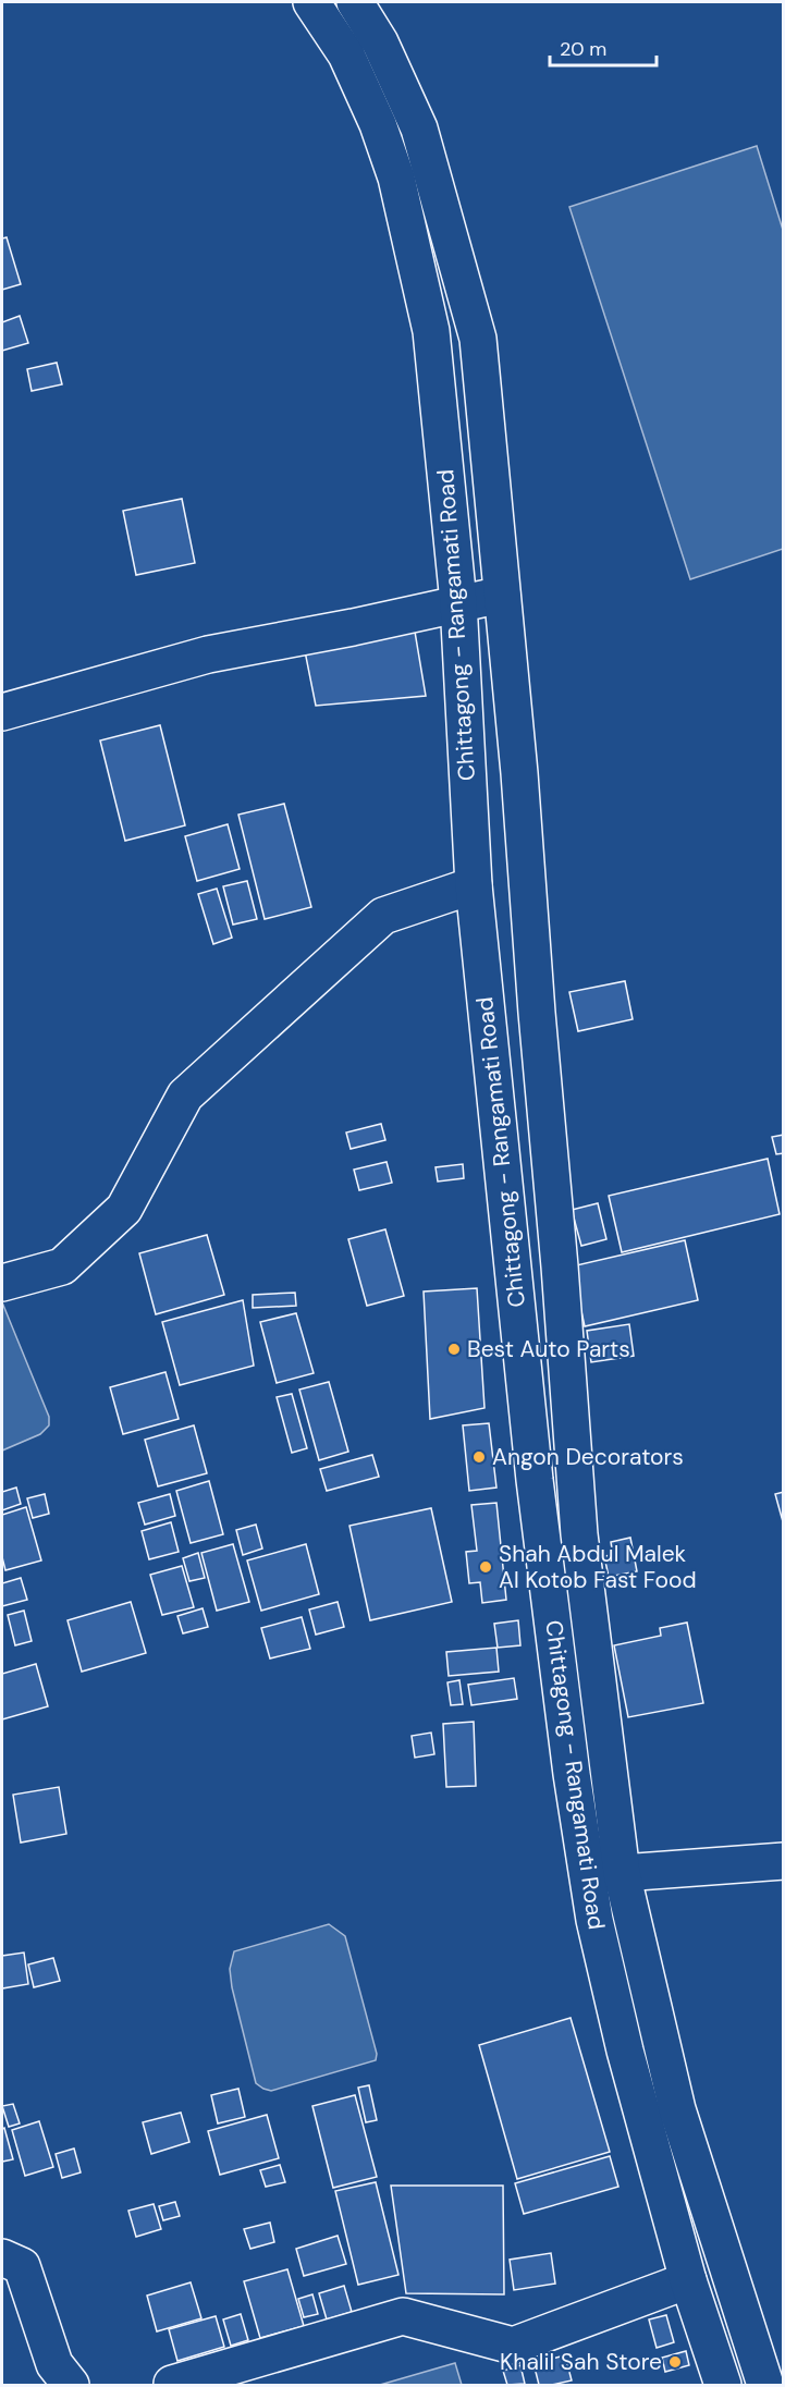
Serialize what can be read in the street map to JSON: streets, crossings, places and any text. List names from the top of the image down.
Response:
{
  "streets": {
    "main road": ["Chittagong - Rangamati Road"]
  },
  "places": [
    "Best Auto Parts",
    "Angon Decorators",
    "Shah Abdul Malek Al Kotob Fast Food",
    "Khalil Sah Store"
  ],
  "scale_bar": "20 m"
}
